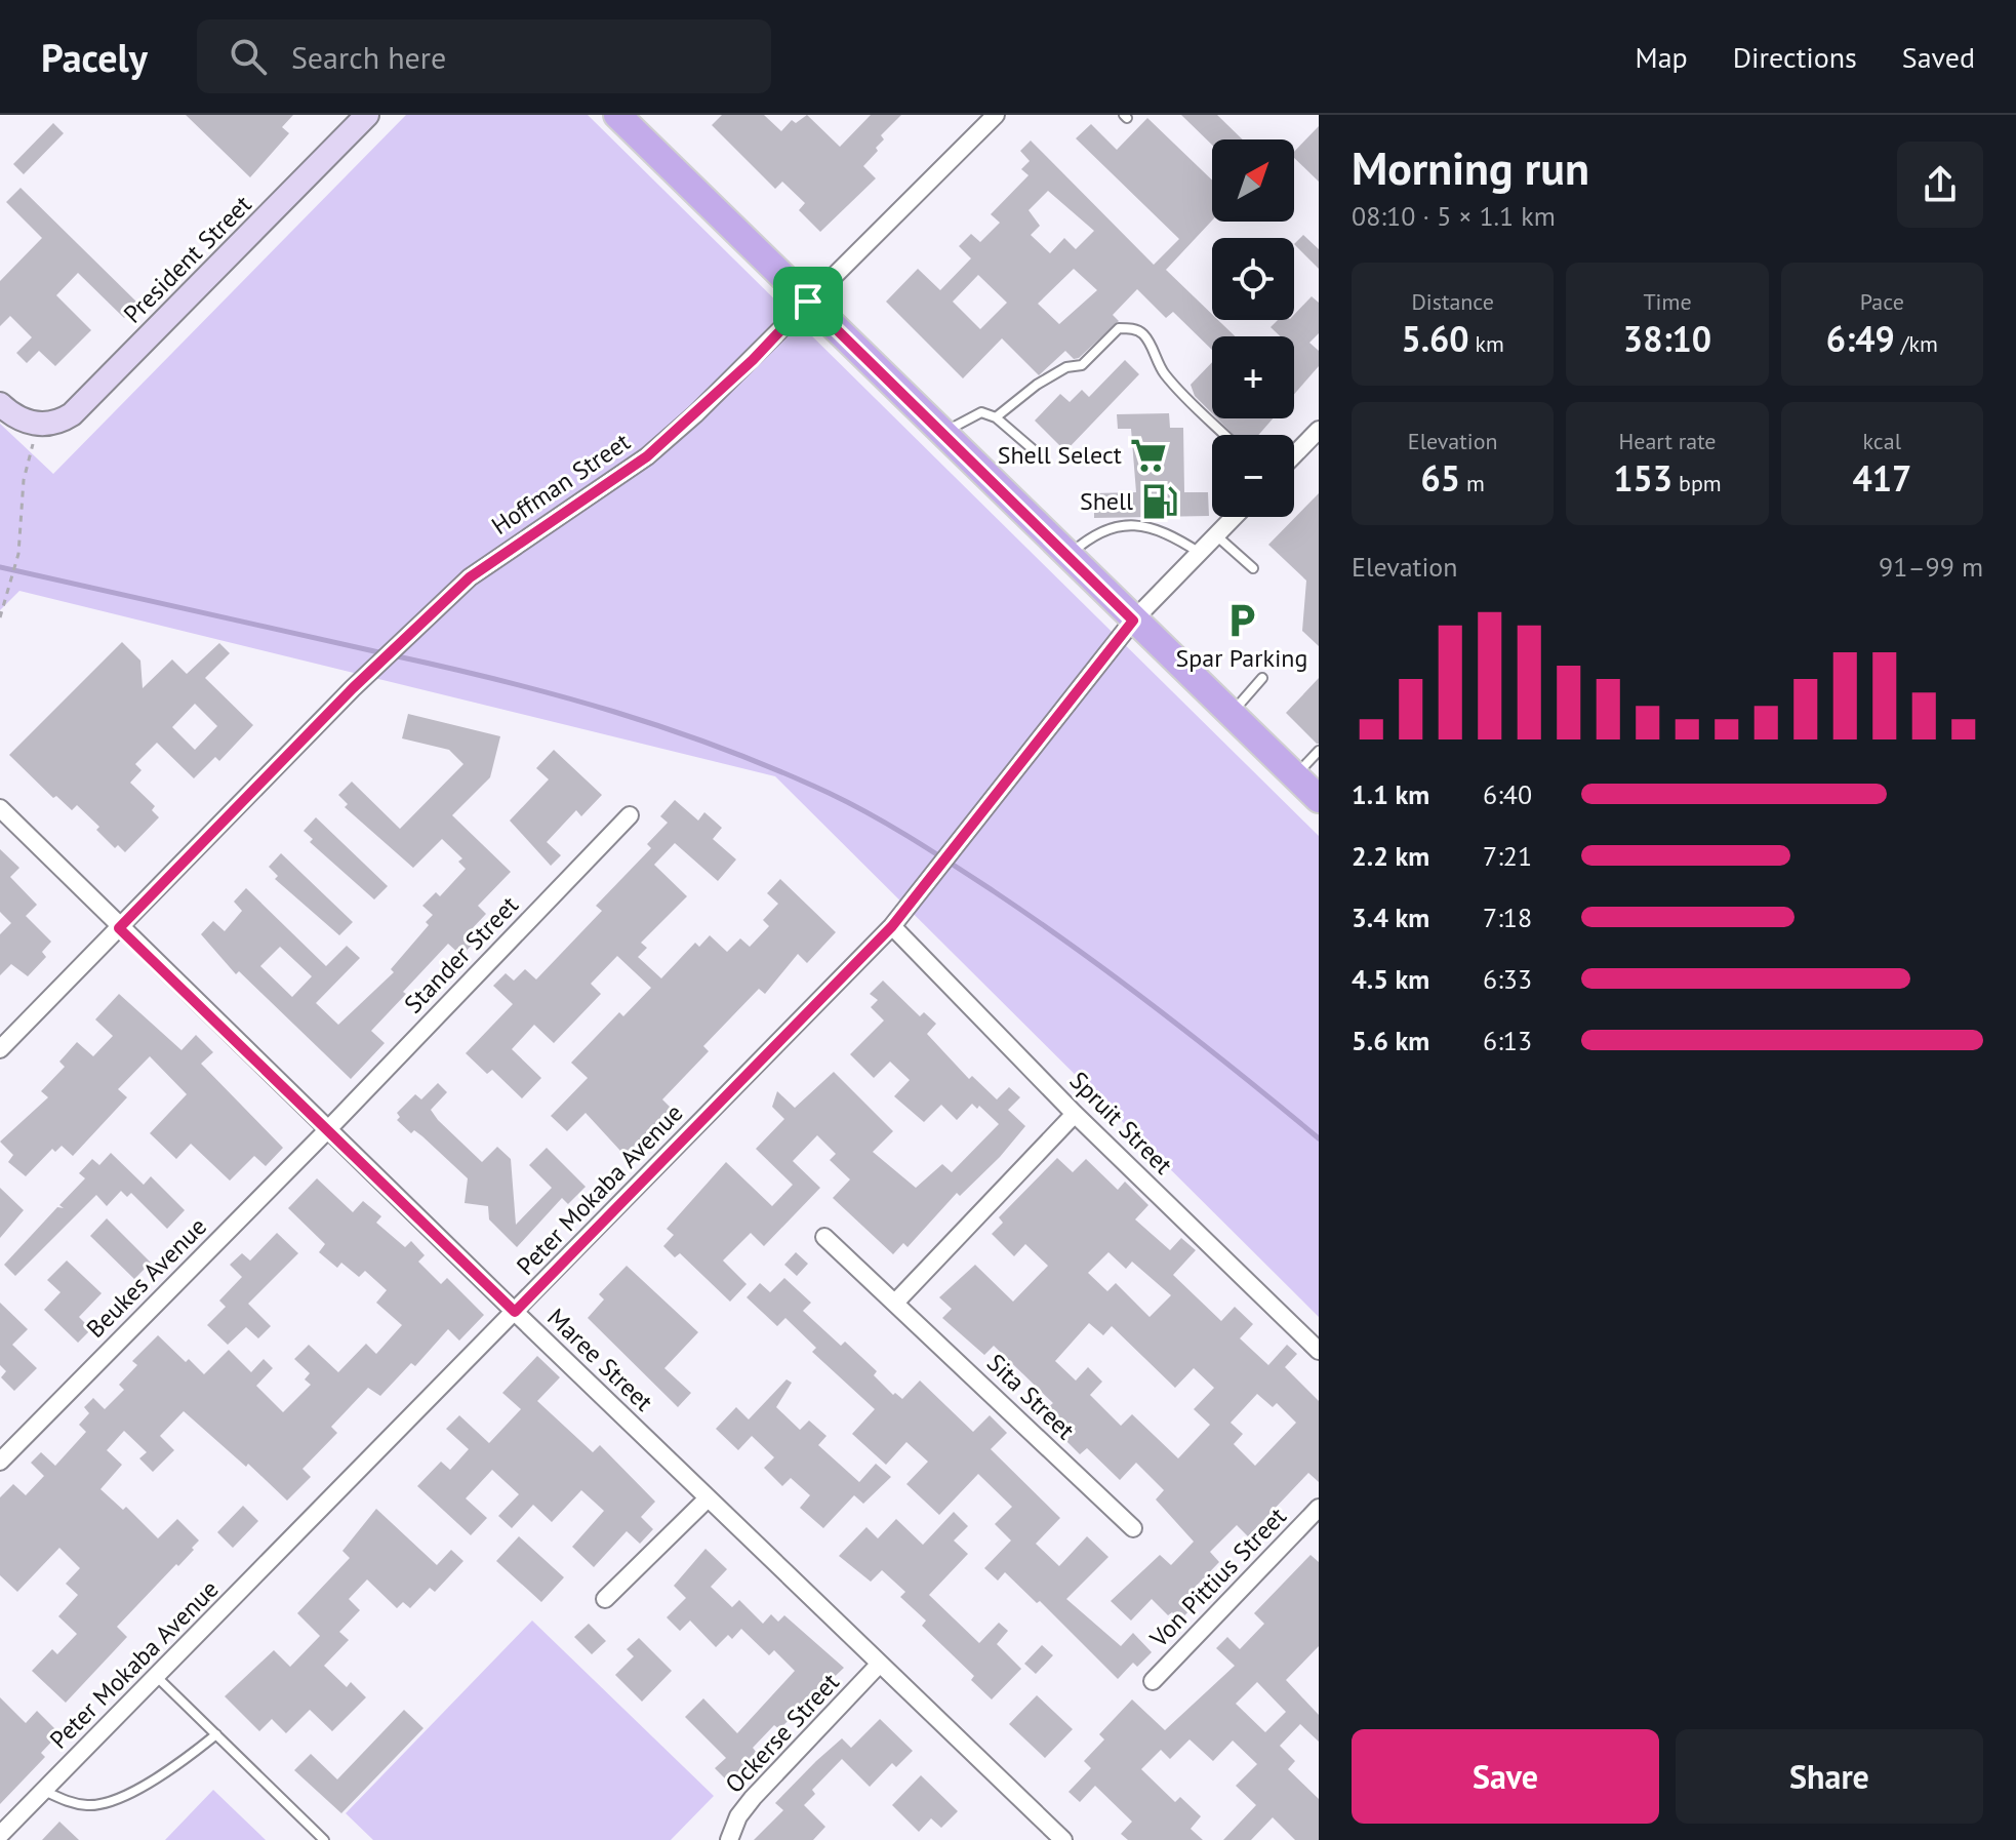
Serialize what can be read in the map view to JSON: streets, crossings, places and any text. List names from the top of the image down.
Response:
{
  "streets": {
    "street": [
      "President Street",
      "Hoffman Street",
      "Stander Street",
      "Spruit Street",
      "Peter Mokaba Avenue",
      "Beukes Avenue",
      "Maree Street",
      "Sita Street",
      "Von Pittius Street",
      "Ockerse Street"
    ]
  },
  "crossings": [
    ["Hoffman Street", "Maree Street"],
    ["Stander Street", "Beukes Avenue"],
    ["Stander Street", "Maree Street"],
    ["Spruit Street", "Peter Mokaba Avenue"],
    ["Peter Mokaba Avenue", "Maree Street"],
    ["Beukes Avenue", "Maree Street"],
    ["Maree Street", "Ockerse Street"]
  ],
  "places": {
    "supermarket": ["Shell Select"],
    "fuel station": ["Shell"],
    "parking": ["Spar Parking"]
  },
  "north": "top right",
  "page": {
    "header": "Pacely",
    "search": "Search here",
    "nav": ["Map", "Directions", "Saved"],
    "heading": ["Morning run", "08:10 · 5 × 1.1 km"],
    "map_buttons": ["+", "−"],
    "stats": [
      ["Distance", "5.60 km"],
      ["Time", "38:10"],
      ["Pace", "6:49 /km"],
      ["Elevation", "65 m"],
      ["Heart rate", "153 bpm"],
      ["kcal", "417"]
    ],
    "chart": ["Elevation", "91–99 m"],
    "list": [
      {
        "name": "1.1 km",
        "note": "6:40"
      },
      {
        "name": "2.2 km",
        "note": "7:21"
      },
      {
        "name": "3.4 km",
        "note": "7:18"
      },
      {
        "name": "4.5 km",
        "note": "6:33"
      },
      {
        "name": "5.6 km",
        "note": "6:13"
      }
    ],
    "buttons": ["Save", "Share"]
  }
}
